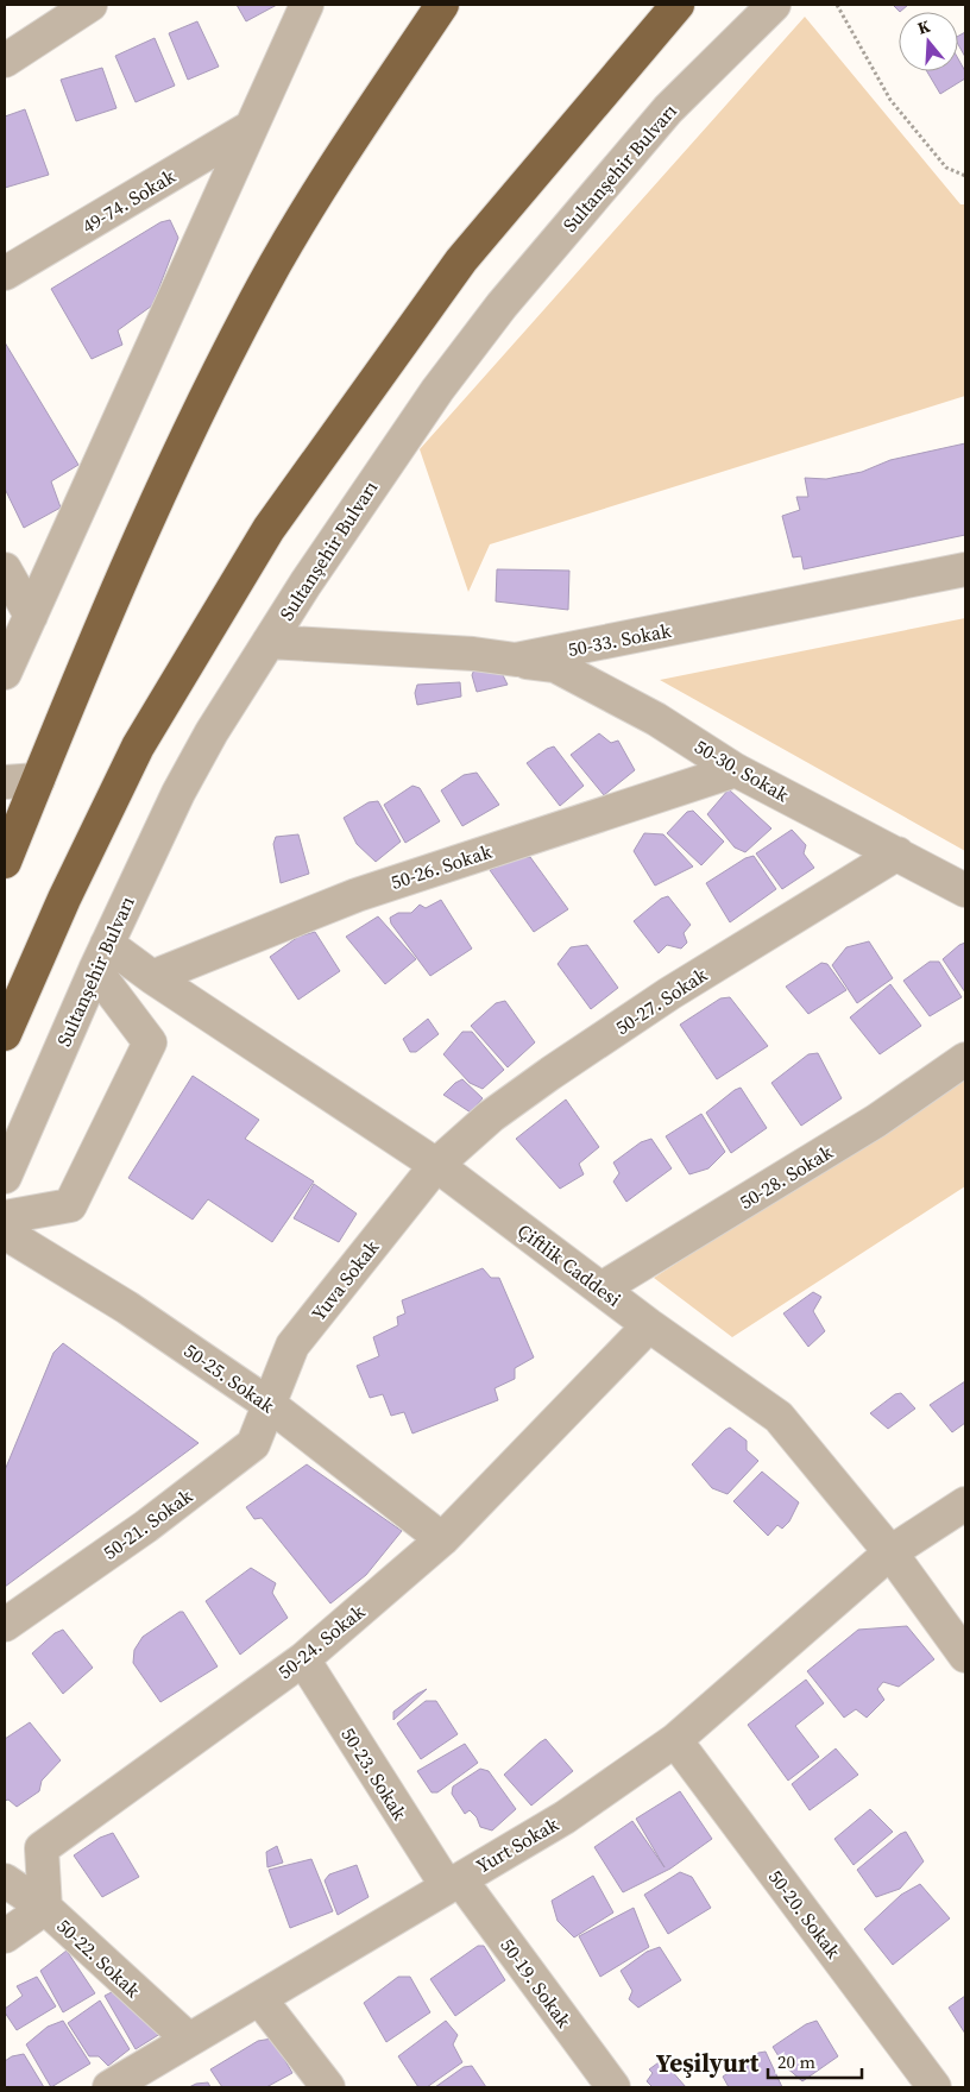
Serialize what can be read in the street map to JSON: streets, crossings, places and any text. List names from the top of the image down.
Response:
{
  "streets": {
    "street": [
      "Sultanşehir Bulvarı",
      "49-74. Sokak",
      "50-33. Sokak",
      "50-30. Sokak",
      "50-26. Sokak",
      "50-27. Sokak",
      "50-28. Sokak",
      "Çiftlik Caddesi",
      "Yuva Sokak",
      "50-25. Sokak",
      "50-21. Sokak",
      "50-24. Sokak",
      "50-23. Sokak",
      "Yurt Sokak",
      "50-20. Sokak",
      "50-22. Sokak",
      "50-19. Sokak"
    ]
  },
  "crossings": [
    ["Sultanşehir Bulvarı", "50-33. Sokak"],
    ["Sultanşehir Bulvarı", "Çiftlik Caddesi"],
    ["50-33. Sokak", "50-30. Sokak"],
    ["50-30. Sokak", "50-26. Sokak"],
    ["50-30. Sokak", "50-27. Sokak"],
    ["50-26. Sokak", "Çiftlik Caddesi"],
    ["50-27. Sokak", "Çiftlik Caddesi"],
    ["50-27. Sokak", "Yuva Sokak"],
    ["50-28. Sokak", "Çiftlik Caddesi"],
    ["Çiftlik Caddesi", "Yuva Sokak"],
    ["Çiftlik Caddesi", "50-24. Sokak"],
    ["Çiftlik Caddesi", "Yurt Sokak"],
    ["Yuva Sokak", "50-25. Sokak"],
    ["Yuva Sokak", "50-21. Sokak"],
    ["50-25. Sokak", "50-21. Sokak"],
    ["50-25. Sokak", "50-24. Sokak"],
    ["50-24. Sokak", "50-23. Sokak"],
    ["50-24. Sokak", "50-22. Sokak"],
    ["50-23. Sokak", "Yurt Sokak"],
    ["50-23. Sokak", "50-19. Sokak"],
    ["Yurt Sokak", "50-20. Sokak"],
    ["Yurt Sokak", "50-22. Sokak"],
    ["Yurt Sokak", "50-19. Sokak"]
  ],
  "districts": ["Yeşilyurt"],
  "scale_bar": "20 m",
  "north": "top"
}
